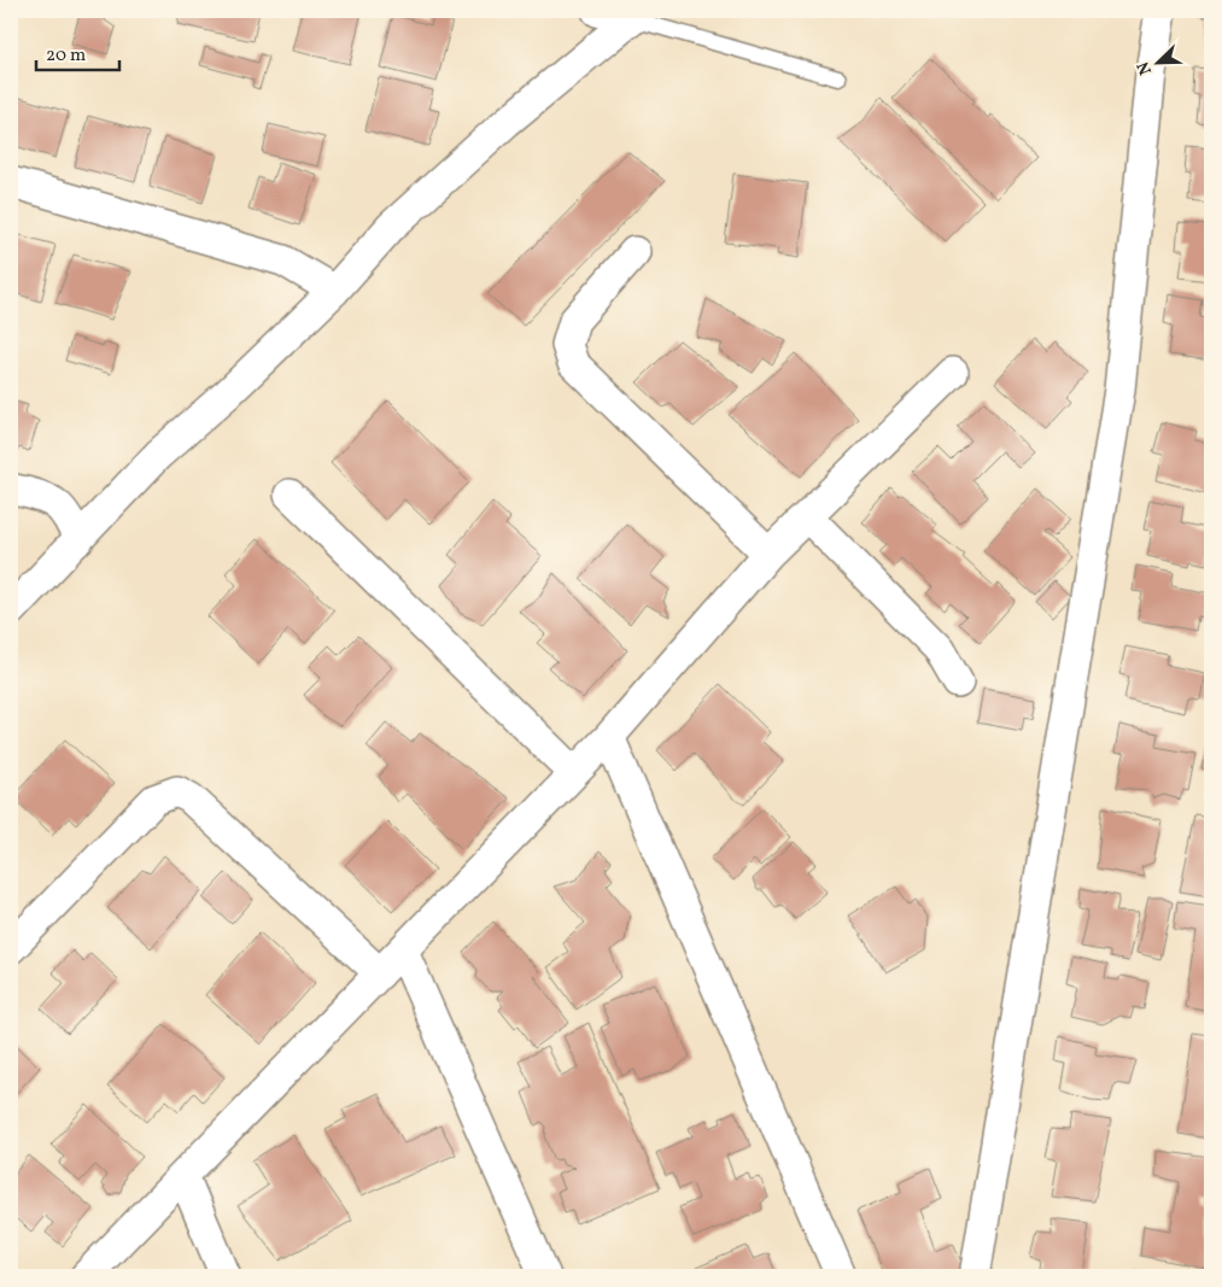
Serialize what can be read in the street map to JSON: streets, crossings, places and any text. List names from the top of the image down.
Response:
{
  "scale_bar": "20 m",
  "north": "bottom left"
}
